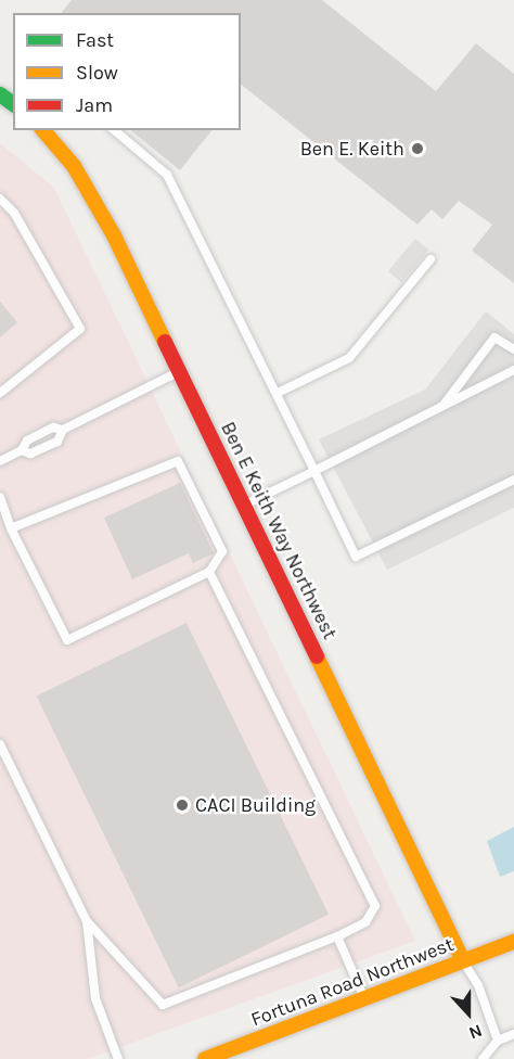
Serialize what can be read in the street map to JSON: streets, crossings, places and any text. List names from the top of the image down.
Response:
{
  "streets": {
    "street": ["Ben E Keith Way Northwest", "Fortuna Road Northwest"]
  },
  "crossings": [
    ["Ben E Keith Way Northwest", "Fortuna Road Northwest"]
  ],
  "places": ["Ben E. Keith", "CACI Building"],
  "legend": ["Fast", "Slow", "Jam"],
  "north": "bottom"
}
